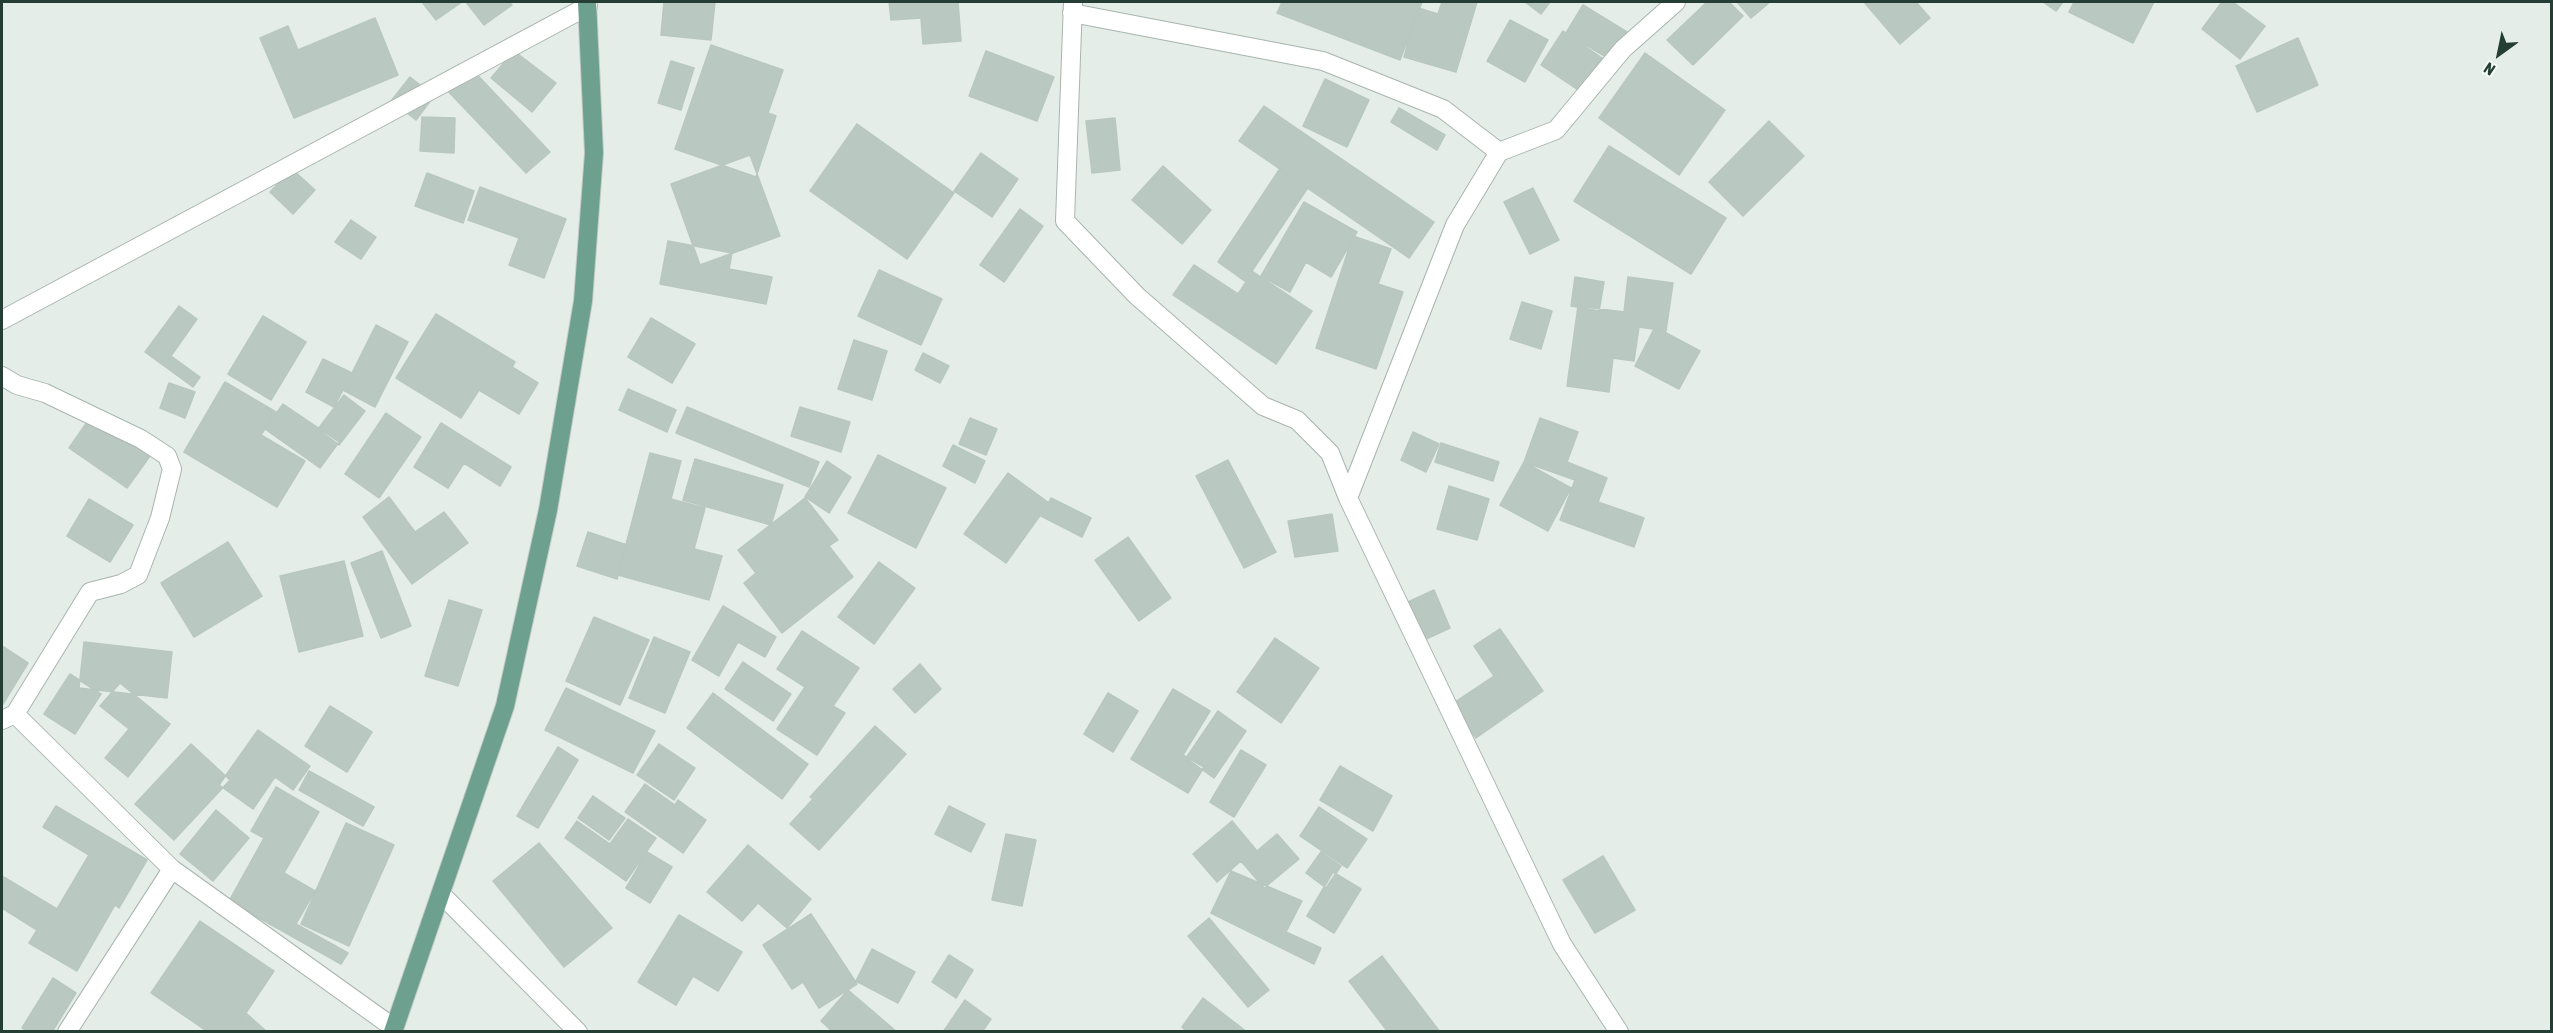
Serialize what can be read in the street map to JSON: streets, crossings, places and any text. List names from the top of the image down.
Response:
{
  "north": "bottom left"
}
